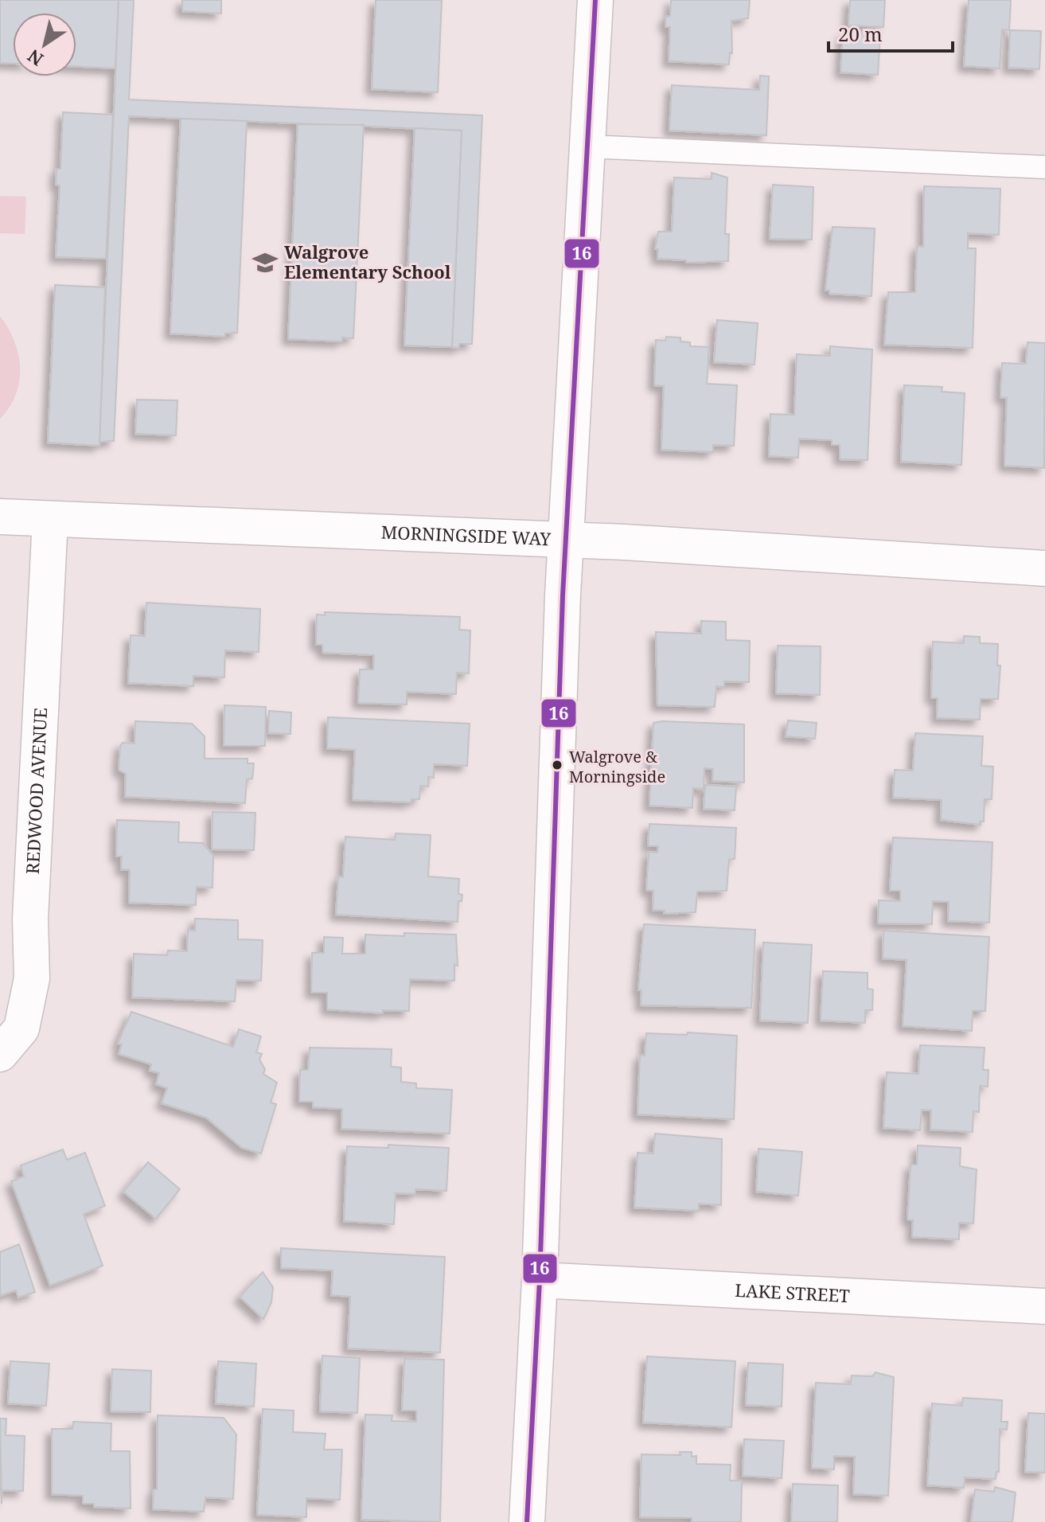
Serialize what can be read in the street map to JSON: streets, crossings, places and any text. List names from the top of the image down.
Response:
{
  "streets": {
    "street": ["MORNINGSIDE WAY", "REDWOOD AVENUE", "LAKE STREET"]
  },
  "crossings": [
    ["MORNINGSIDE WAY", "REDWOOD AVENUE"]
  ],
  "places": {
    "school or university": ["Walgrove Elementary School"],
    "other": ["Walgrove & Morningside"]
  },
  "lines": ["transit line 16"],
  "scale_bar": "20 m",
  "north": "bottom left"
}
